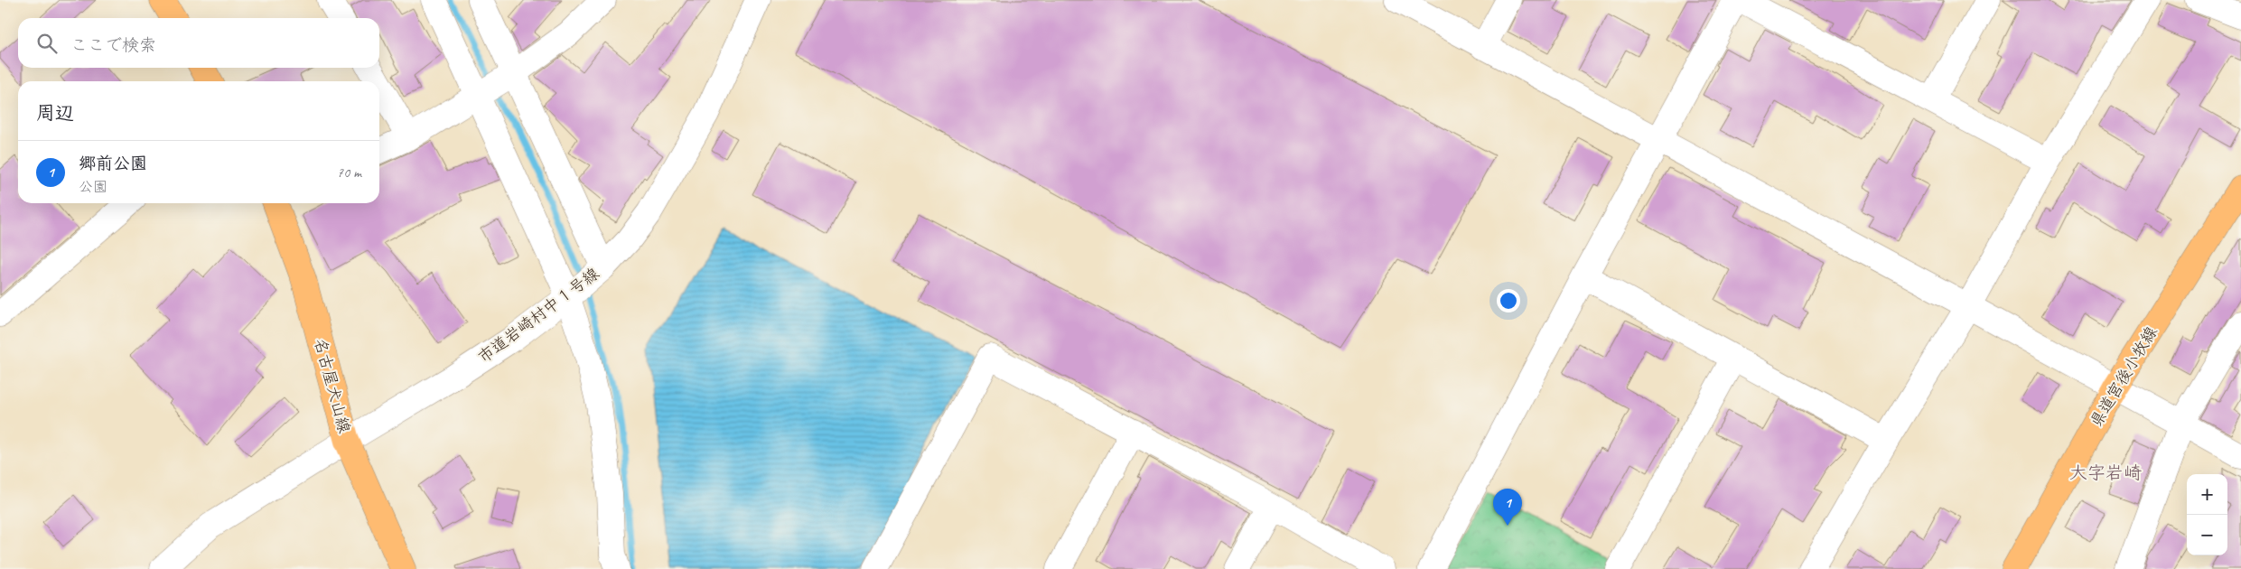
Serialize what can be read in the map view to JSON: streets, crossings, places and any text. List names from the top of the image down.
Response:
{
  "streets": {
    "main road": ["県道宮後小牧線", "名古屋犬山線"],
    "street": ["市道岩崎村中１号線"]
  },
  "crossings": [
    ["市道岩崎村中１号線", "名古屋犬山線"]
  ],
  "districts": ["大字岩崎"],
  "page": {
    "search": "ここで検索",
    "heading": "周辺",
    "list": [
      {
        "mark": "1",
        "name": "郷前公園",
        "note": "公園",
        "value": "70 m"
      }
    ],
    "map_buttons": ["+", "−"],
    "pins": "1"
  }
}
